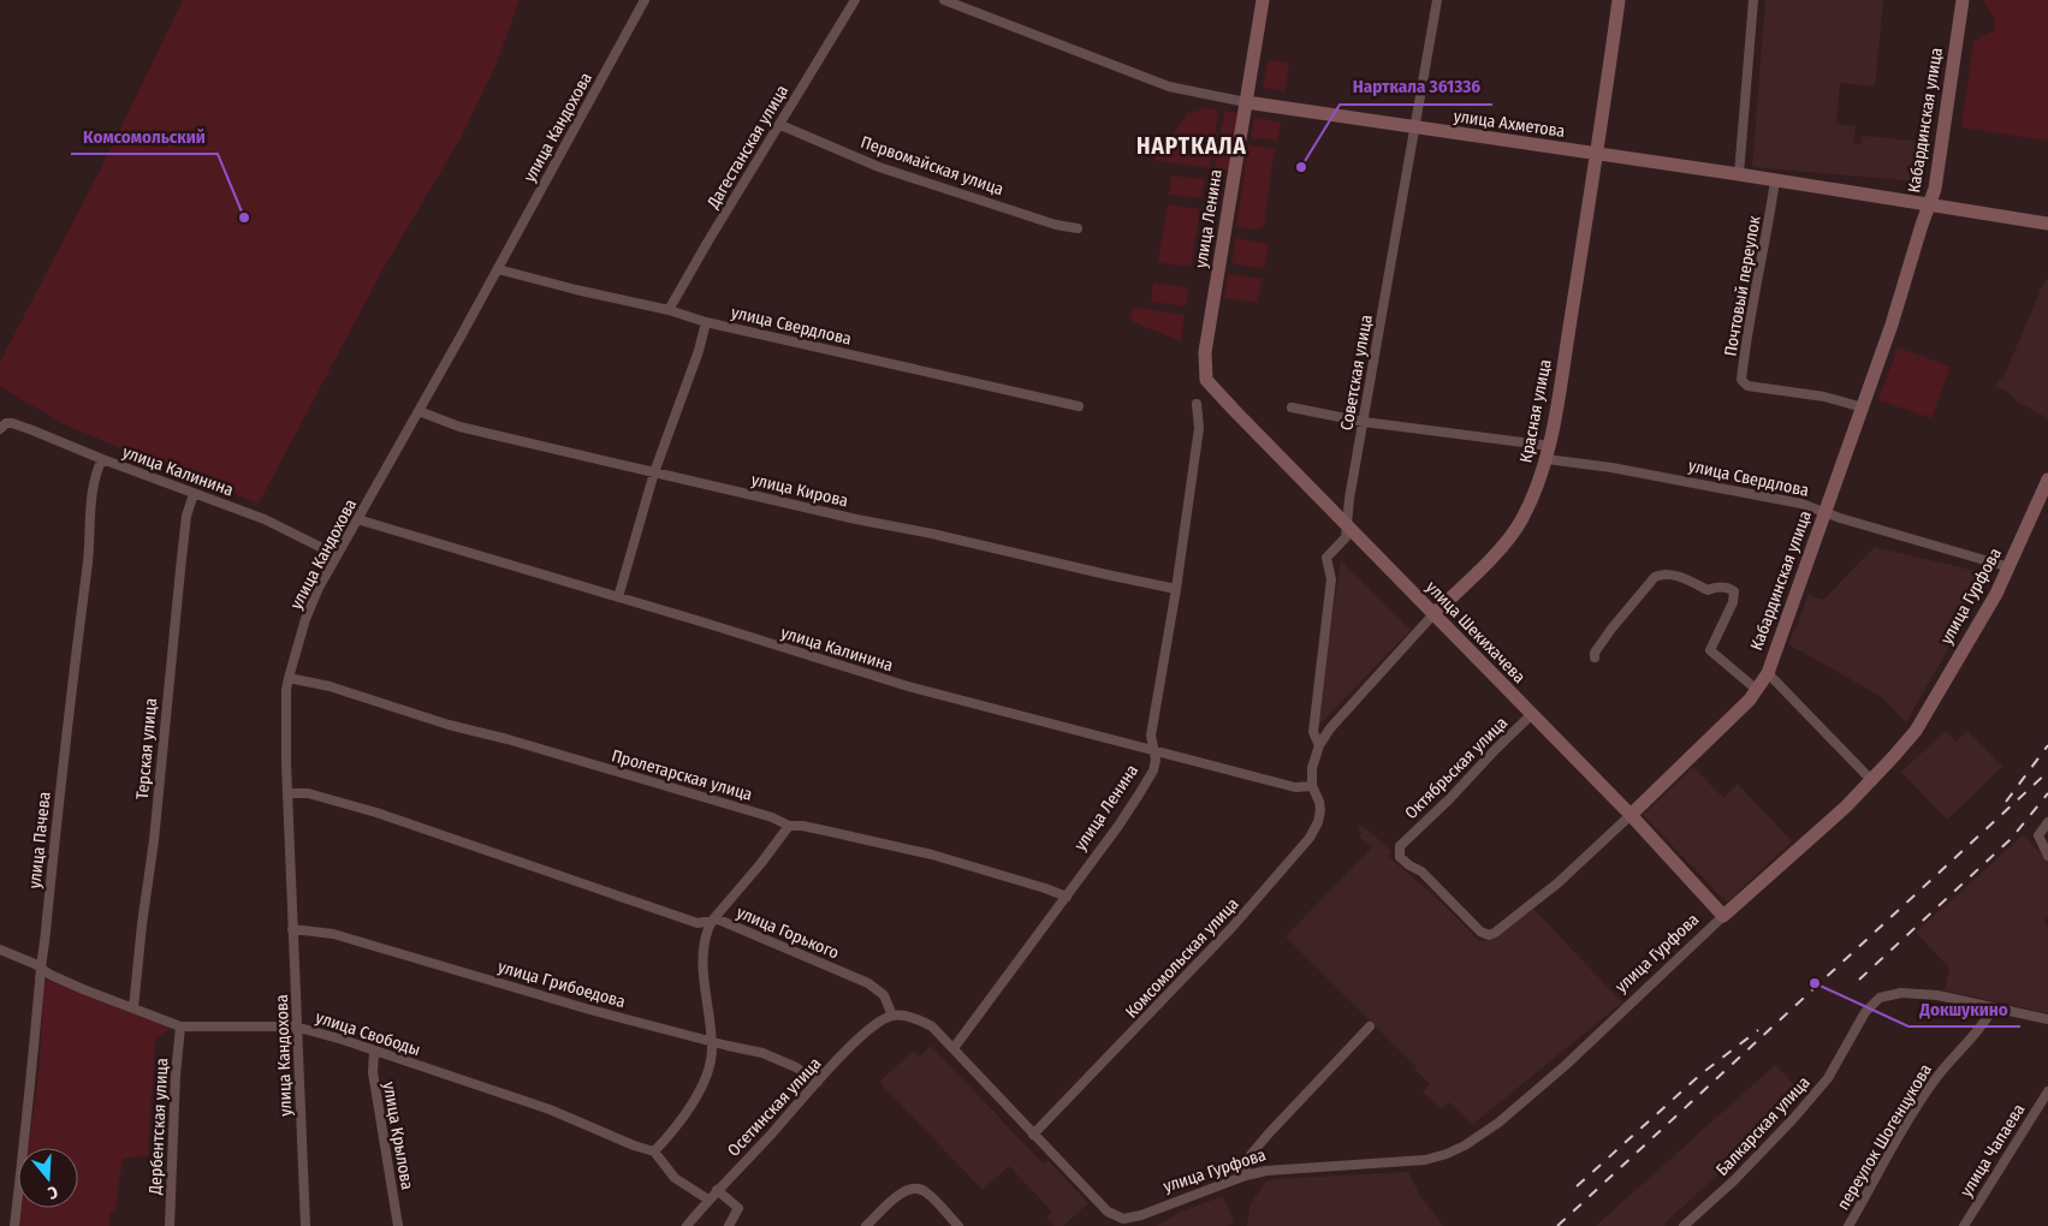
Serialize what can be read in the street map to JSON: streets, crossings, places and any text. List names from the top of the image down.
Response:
{
  "streets": {
    "street": [
      "Кабардинская улица",
      "улица Ахметова",
      "улица Кандохова",
      "Дагестанская улица",
      "Первомайская улица",
      "улица Ленина",
      "Почтовый переулок",
      "улица Свердлова",
      "Советская улица",
      "Красная улица",
      "улица Калинина",
      "улица Кирова",
      "улица Гурфова",
      "улица Шекихачева",
      "Терская улица",
      "Октябрьская улица",
      "Пролетарская улица",
      "улица Пачева",
      "улица Горького",
      "Комсомольская улица",
      "улица Грибоедова",
      "улица Свободы",
      "Осетинская улица",
      "Дербентская улица",
      "Балкарская улица",
      "улица Крылова",
      "переулок Шогенцукова",
      "улица Чапаева"
    ]
  },
  "crossings": [
    ["Кабардинская улица", "улица Ахметова"],
    ["Кабардинская улица", "Почтовый переулок"],
    ["Кабардинская улица", "улица Свердлова"],
    ["Кабардинская улица", "улица Шекихачева"],
    ["Кабардинская улица", "Октябрьская улица"],
    ["улица Ахметова", "улица Ленина"],
    ["улица Ахметова", "Почтовый переулок"],
    ["улица Ахметова", "Советская улица"],
    ["улица Ахметова", "Красная улица"],
    ["улица Кандохова", "улица Свердлова"],
    ["улица Кандохова", "улица Калинина"],
    ["улица Кандохова", "улица Кирова"],
    ["улица Кандохова", "Пролетарская улица"],
    ["улица Кандохова", "улица Горького"],
    ["улица Кандохова", "улица Грибоедова"],
    ["улица Кандохова", "улица Свободы"],
    ["Дагестанская улица", "Первомайская улица"],
    ["Дагестанская улица", "улица Свердлова"],
    ["улица Ленина", "улица Калинина"],
    ["улица Ленина", "улица Кирова"],
    ["улица Ленина", "улица Шекихачева"],
    ["улица Ленина", "Пролетарская улица"],
    ["улица Свердлова", "Советская улица"],
    ["улица Свердлова", "Красная улица"],
    ["улица Свердлова", "улица Гурфова"],
    ["Советская улица", "Красная улица"],
    ["Советская улица", "улица Шекихачева"],
    ["Красная улица", "улица Калинина"],
    ["Красная улица", "улица Шекихачева"],
    ["Красная улица", "Комсомольская улица"],
    ["улица Калинина", "Терская улица"],
    ["улица Калинина", "улица Пачева"],
    ["улица Калинина", "Комсомольская улица"],
    ["улица Гурфова", "улица Шекихачева"],
    ["улица Шекихачева", "Октябрьская улица"],
    ["Терская улица", "улица Свободы"],
    ["улица Пачева", "улица Свободы"],
    ["улица Горького", "Осетинская улица"],
    ["улица Грибоедова", "Осетинская улица"],
    ["улица Свободы", "Дербентская улица"],
    ["улица Свободы", "улица Крылова"],
    ["Балкарская улица", "переулок Шогенцукова"]
  ],
  "districts": ["НАРТКАЛА"],
  "places": ["Нарткала 361336", "Комсомольский", "Докшукино"],
  "north": "bottom"
}
